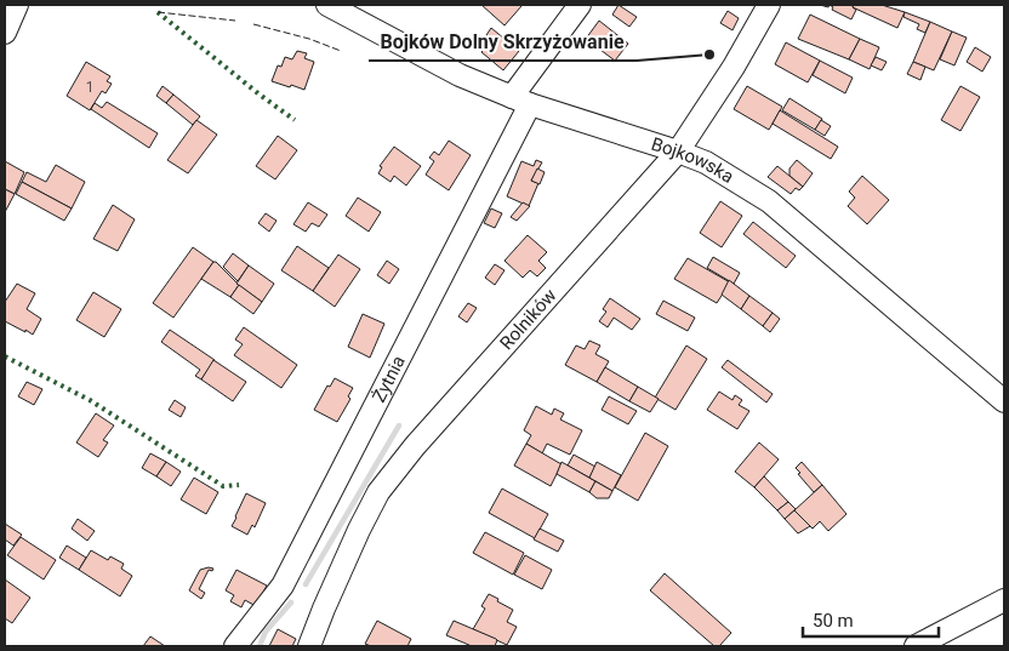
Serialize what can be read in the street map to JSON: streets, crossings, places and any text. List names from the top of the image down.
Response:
{
  "streets": {
    "street": ["Bojkowska", "Rolników", "Żytnia"]
  },
  "crossings": [
    ["Bojkowska", "Rolników"],
    ["Bojkowska", "Żytnia"]
  ],
  "places": ["Bojków Dolny Skrzyżowanie"],
  "house_numbers": ["1"],
  "scale_bar": "50 m"
}
